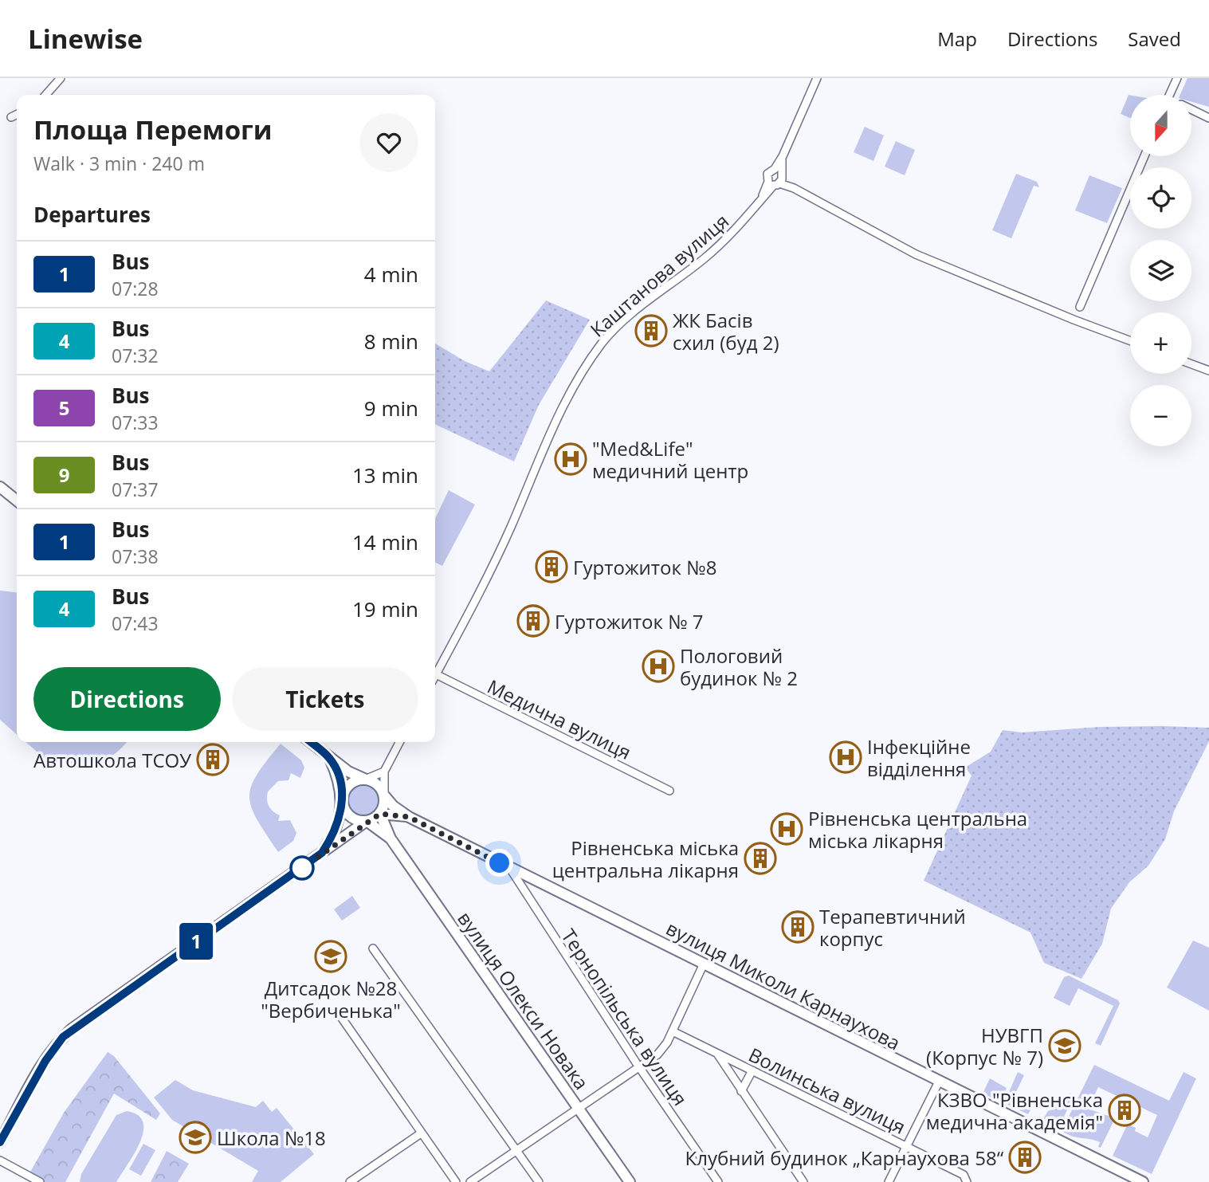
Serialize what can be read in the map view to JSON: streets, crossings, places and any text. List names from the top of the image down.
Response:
{
  "streets": {
    "main road": ["вулиця Миколи Карнаухова", "вулиця Олекси Новака"],
    "street": [
      "Каштанова вулиця",
      "Медична вулиця",
      "Тернопільська вулиця",
      "Волинська вулиця"
    ]
  },
  "crossings": [
    ["Каштанова вулиця", "Медична вулиця"],
    ["вулиця Миколи Карнаухова", "вулиця Олекси Новака"],
    ["вулиця Миколи Карнаухова", "Тернопільська вулиця"]
  ],
  "places": {
    "building": [
      "ЖК Басів схил (буд 2)",
      "Гуртожиток №8",
      "Гуртожиток № 7",
      "Автошкола ТСОУ",
      "Рівненська міська центральна лікарня",
      "Терапевтичний корпус",
      "КЗВО \"Рівненська медична академія\"",
      "Клубний будинок „Карнаухова 58“"
    ],
    "hospital": [
      "\"Med&Life\" медичний центр",
      "Пологовий будинок № 2",
      "Інфекційне відділення",
      "Рівненська центральна міська лікарня"
    ],
    "school or university": ["Дитсадок №28 \"Вербиченька\"", "НУВГП (Корпус № 7)", "Школа №18"]
  },
  "lines": ["bus line 1"],
  "north": "bottom",
  "page": {
    "header": "Linewise",
    "nav": ["Map", "Directions", "Saved"],
    "on_map": "1",
    "map_buttons": ["+", "−"],
    "heading": [
      ["Площа Перемоги", "Walk · 3 min · 240 m"],
      "Departures"
    ],
    "list": [
      {
        "mark": "1",
        "name": "Bus",
        "note": "07:28",
        "value": "4 min"
      },
      {
        "mark": "4",
        "name": "Bus",
        "note": "07:32",
        "value": "8 min"
      },
      {
        "mark": "5",
        "name": "Bus",
        "note": "07:33",
        "value": "9 min"
      },
      {
        "mark": "9",
        "name": "Bus",
        "note": "07:37",
        "value": "13 min"
      },
      {
        "mark": "1",
        "name": "Bus",
        "note": "07:38",
        "value": "14 min"
      },
      {
        "mark": "4",
        "name": "Bus",
        "note": "07:43",
        "value": "19 min"
      }
    ],
    "buttons": ["Directions", "Tickets"]
  }
}
